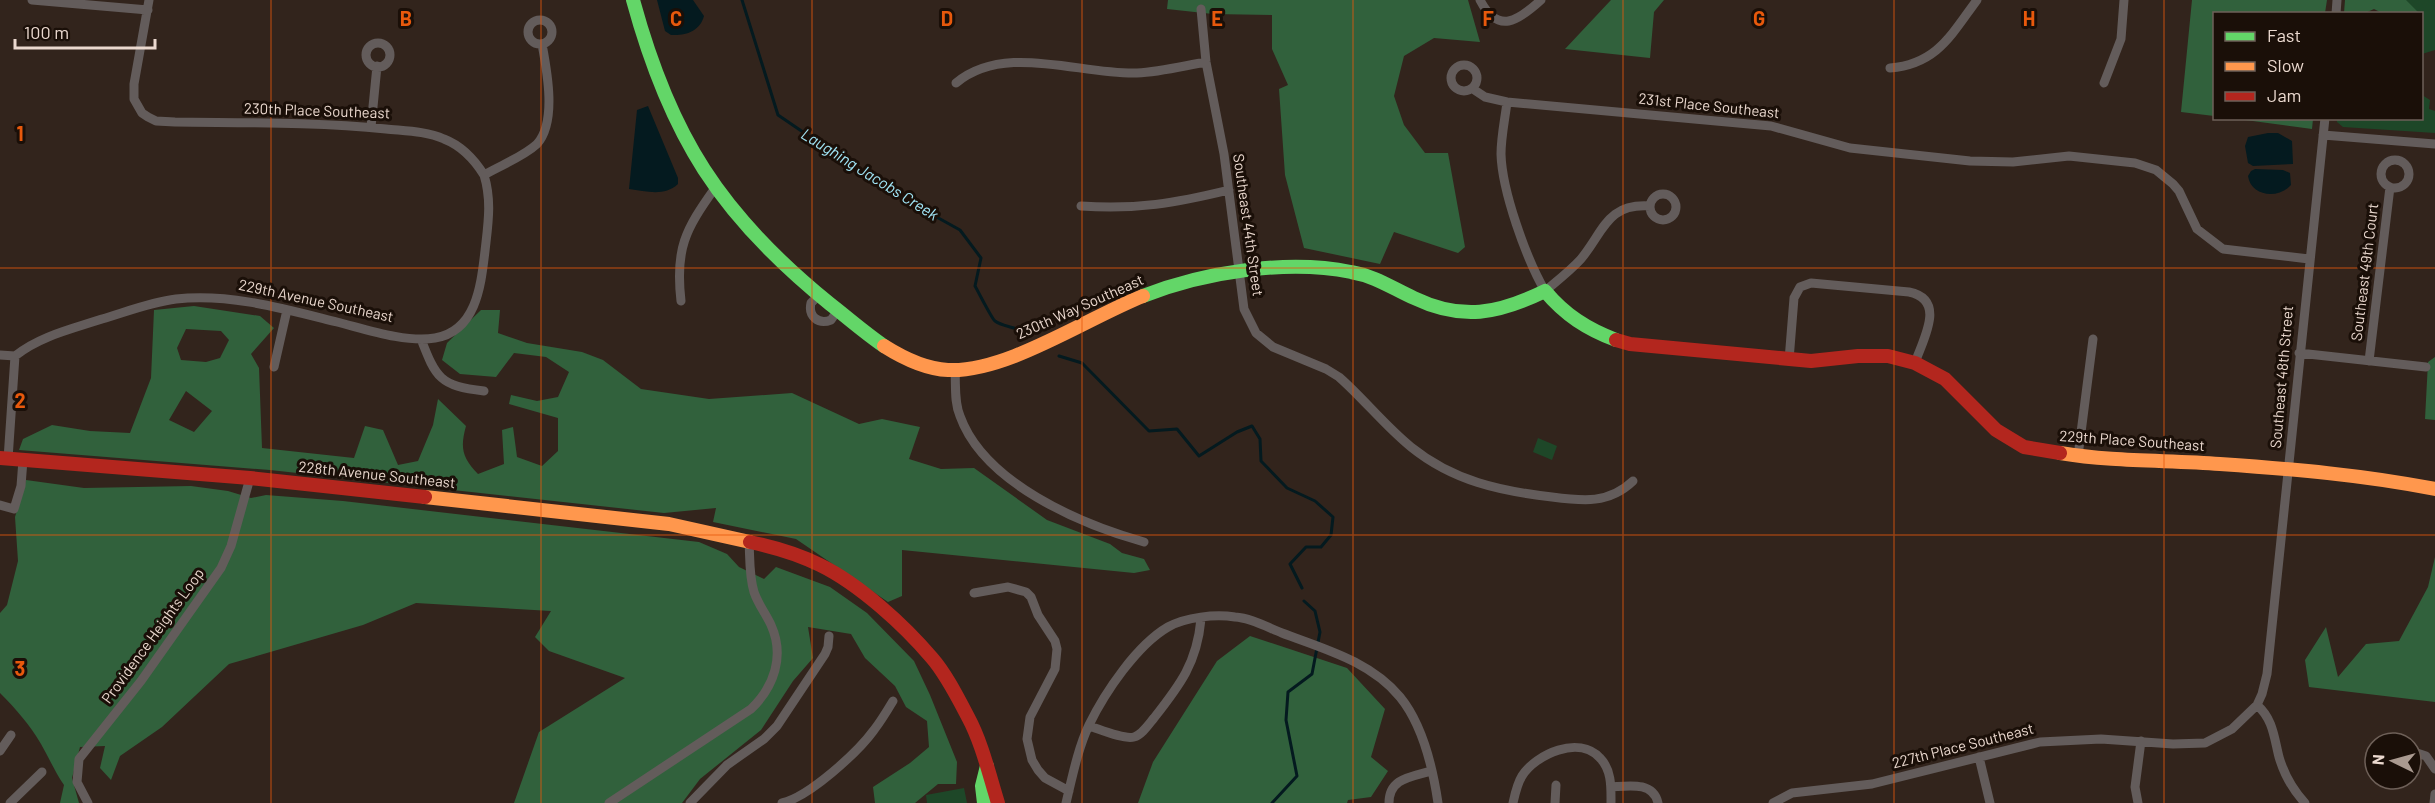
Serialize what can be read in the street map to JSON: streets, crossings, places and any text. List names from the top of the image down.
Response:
{
  "streets": {
    "street": [
      "231st Place Southeast",
      "230th Place Southeast",
      "Southeast 44th Street",
      "Southeast 49th Court",
      "229th Avenue Southeast",
      "230th Way Southeast",
      "Southeast 48th Street",
      "229th Place Southeast",
      "228th Avenue Southeast",
      "Providence Heights Loop",
      "227th Place Southeast"
    ]
  },
  "crossings": [
    ["231st Place Southeast", "Southeast 48th Street"],
    ["Southeast 44th Street", "230th Way Southeast"],
    ["230th Way Southeast", "229th Place Southeast"],
    ["Southeast 48th Street", "229th Place Southeast"],
    ["Southeast 48th Street", "227th Place Southeast"],
    ["228th Avenue Southeast", "Providence Heights Loop"]
  ],
  "water": ["Laughing Jacobs Creek"],
  "legend": ["Fast", "Slow", "Jam"],
  "scale_bar": "100 m",
  "north": "left",
  "grid": {
    "columns": [
      "B",
      "C",
      "D",
      "E",
      "F",
      "G",
      "H"
    ],
    "rows": ["1", "2", "3"]
  }
}
